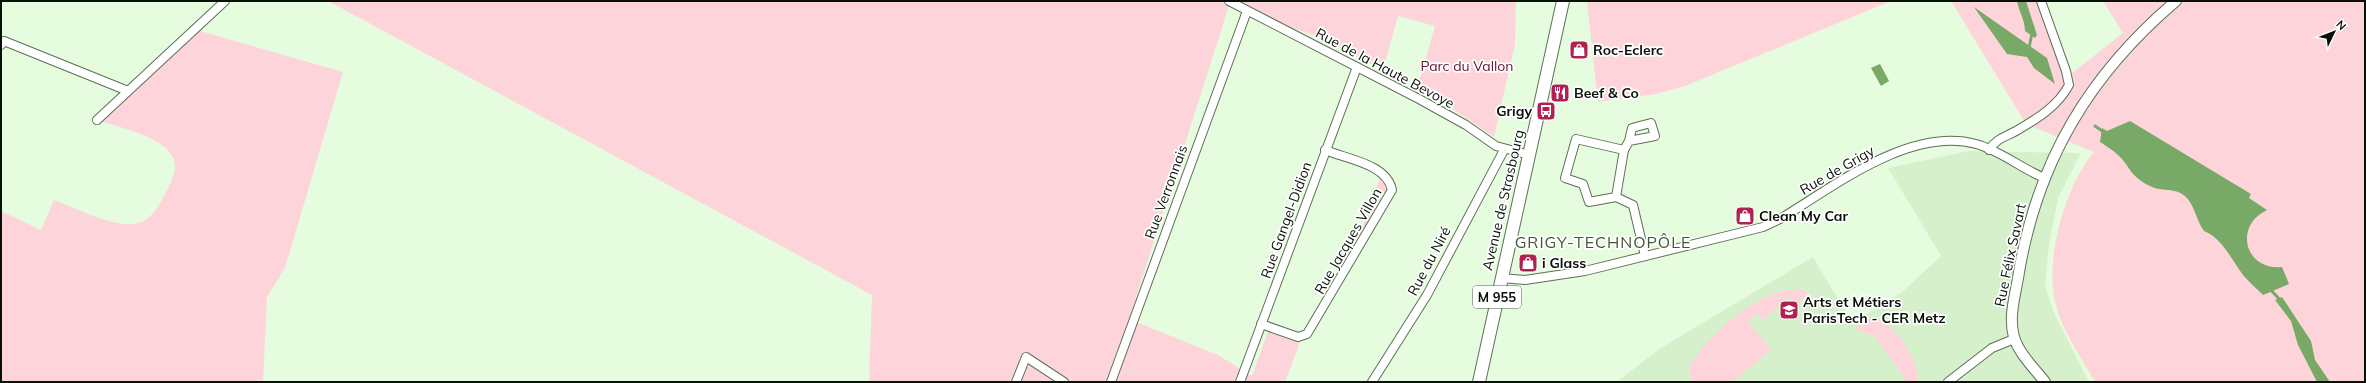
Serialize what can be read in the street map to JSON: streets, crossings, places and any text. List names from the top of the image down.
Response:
{
  "streets": {
    "main road": ["Avenue de Strasbourg", "M 955"],
    "street": [
      "Rue de la Haute Bevoye",
      "Rue de Grigy",
      "Rue Verronnais",
      "Rue Gangel-Didion",
      "Rue Jacques Villon",
      "Rue Félix Savart",
      "Rue du Niré"
    ]
  },
  "crossings": [
    ["Rue de la Haute Bevoye", "Rue Verronnais"],
    ["Rue de la Haute Bevoye", "Avenue de Strasbourg"],
    ["Rue de la Haute Bevoye", "Rue Gangel-Didion"],
    ["Rue de la Haute Bevoye", "Rue du Niré"],
    ["Rue de Grigy", "Avenue de Strasbourg"],
    ["Rue de Grigy", "Rue Félix Savart"],
    ["Rue Gangel-Didion", "Rue Jacques Villon"]
  ],
  "districts": ["GRIGY-TECHNOPÔLE"],
  "parks": ["Parc du Vallon"],
  "places": {
    "shop": ["Roc-Eclerc", "Clean My Car", "i Glass"],
    "restaurant": ["Beef & Co"],
    "bus stop": ["Grigy"],
    "school or university": ["Arts et Métiers ParisTech - CER Metz"]
  },
  "north": "top right"
}
